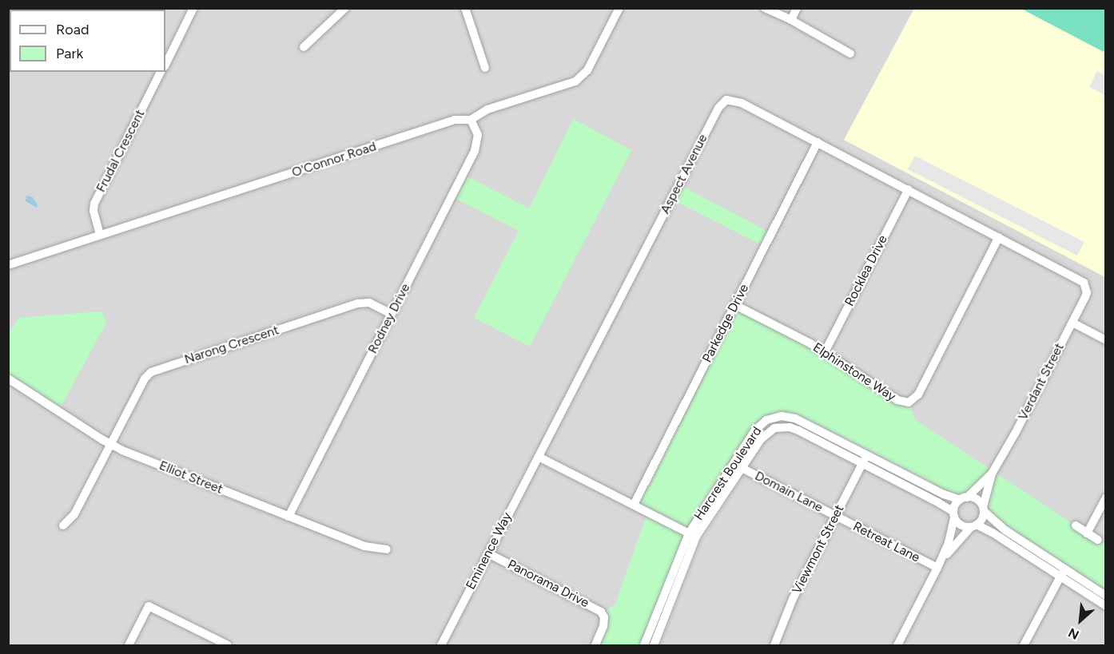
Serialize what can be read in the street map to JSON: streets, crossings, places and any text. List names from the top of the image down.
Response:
{
  "streets": {
    "street": [
      "Frudal Crescent",
      "O'Connor Road",
      "Aspect Avenue",
      "Rocklea Drive",
      "Rodney Drive",
      "Parkedge Drive",
      "Narong Crescent",
      "Elphinstone Way",
      "Verdant Street",
      "Harcrest Boulevard",
      "Elliot Street",
      "Domain Lane",
      "Retreat Lane",
      "Viewmont Street",
      "Eminence Way",
      "Panorama Drive"
    ]
  },
  "crossings": [
    ["Frudal Crescent", "O'Connor Road"],
    ["O'Connor Road", "Rodney Drive"],
    ["Aspect Avenue", "Rocklea Drive"],
    ["Aspect Avenue", "Parkedge Drive"],
    ["Aspect Avenue", "Elphinstone Way"],
    ["Aspect Avenue", "Verdant Street"],
    ["Aspect Avenue", "Eminence Way"],
    ["Rocklea Drive", "Elphinstone Way"],
    ["Rodney Drive", "Narong Crescent"],
    ["Rodney Drive", "Elliot Street"],
    ["Parkedge Drive", "Elphinstone Way"],
    ["Narong Crescent", "Elliot Street"],
    ["Verdant Street", "Harcrest Boulevard"],
    ["Harcrest Boulevard", "Domain Lane"],
    ["Harcrest Boulevard", "Viewmont Street"],
    ["Domain Lane", "Retreat Lane"],
    ["Domain Lane", "Viewmont Street"],
    ["Retreat Lane", "Viewmont Street"],
    ["Eminence Way", "Panorama Drive"]
  ],
  "legend": ["Road", "Park"],
  "north": "bottom left"
}
